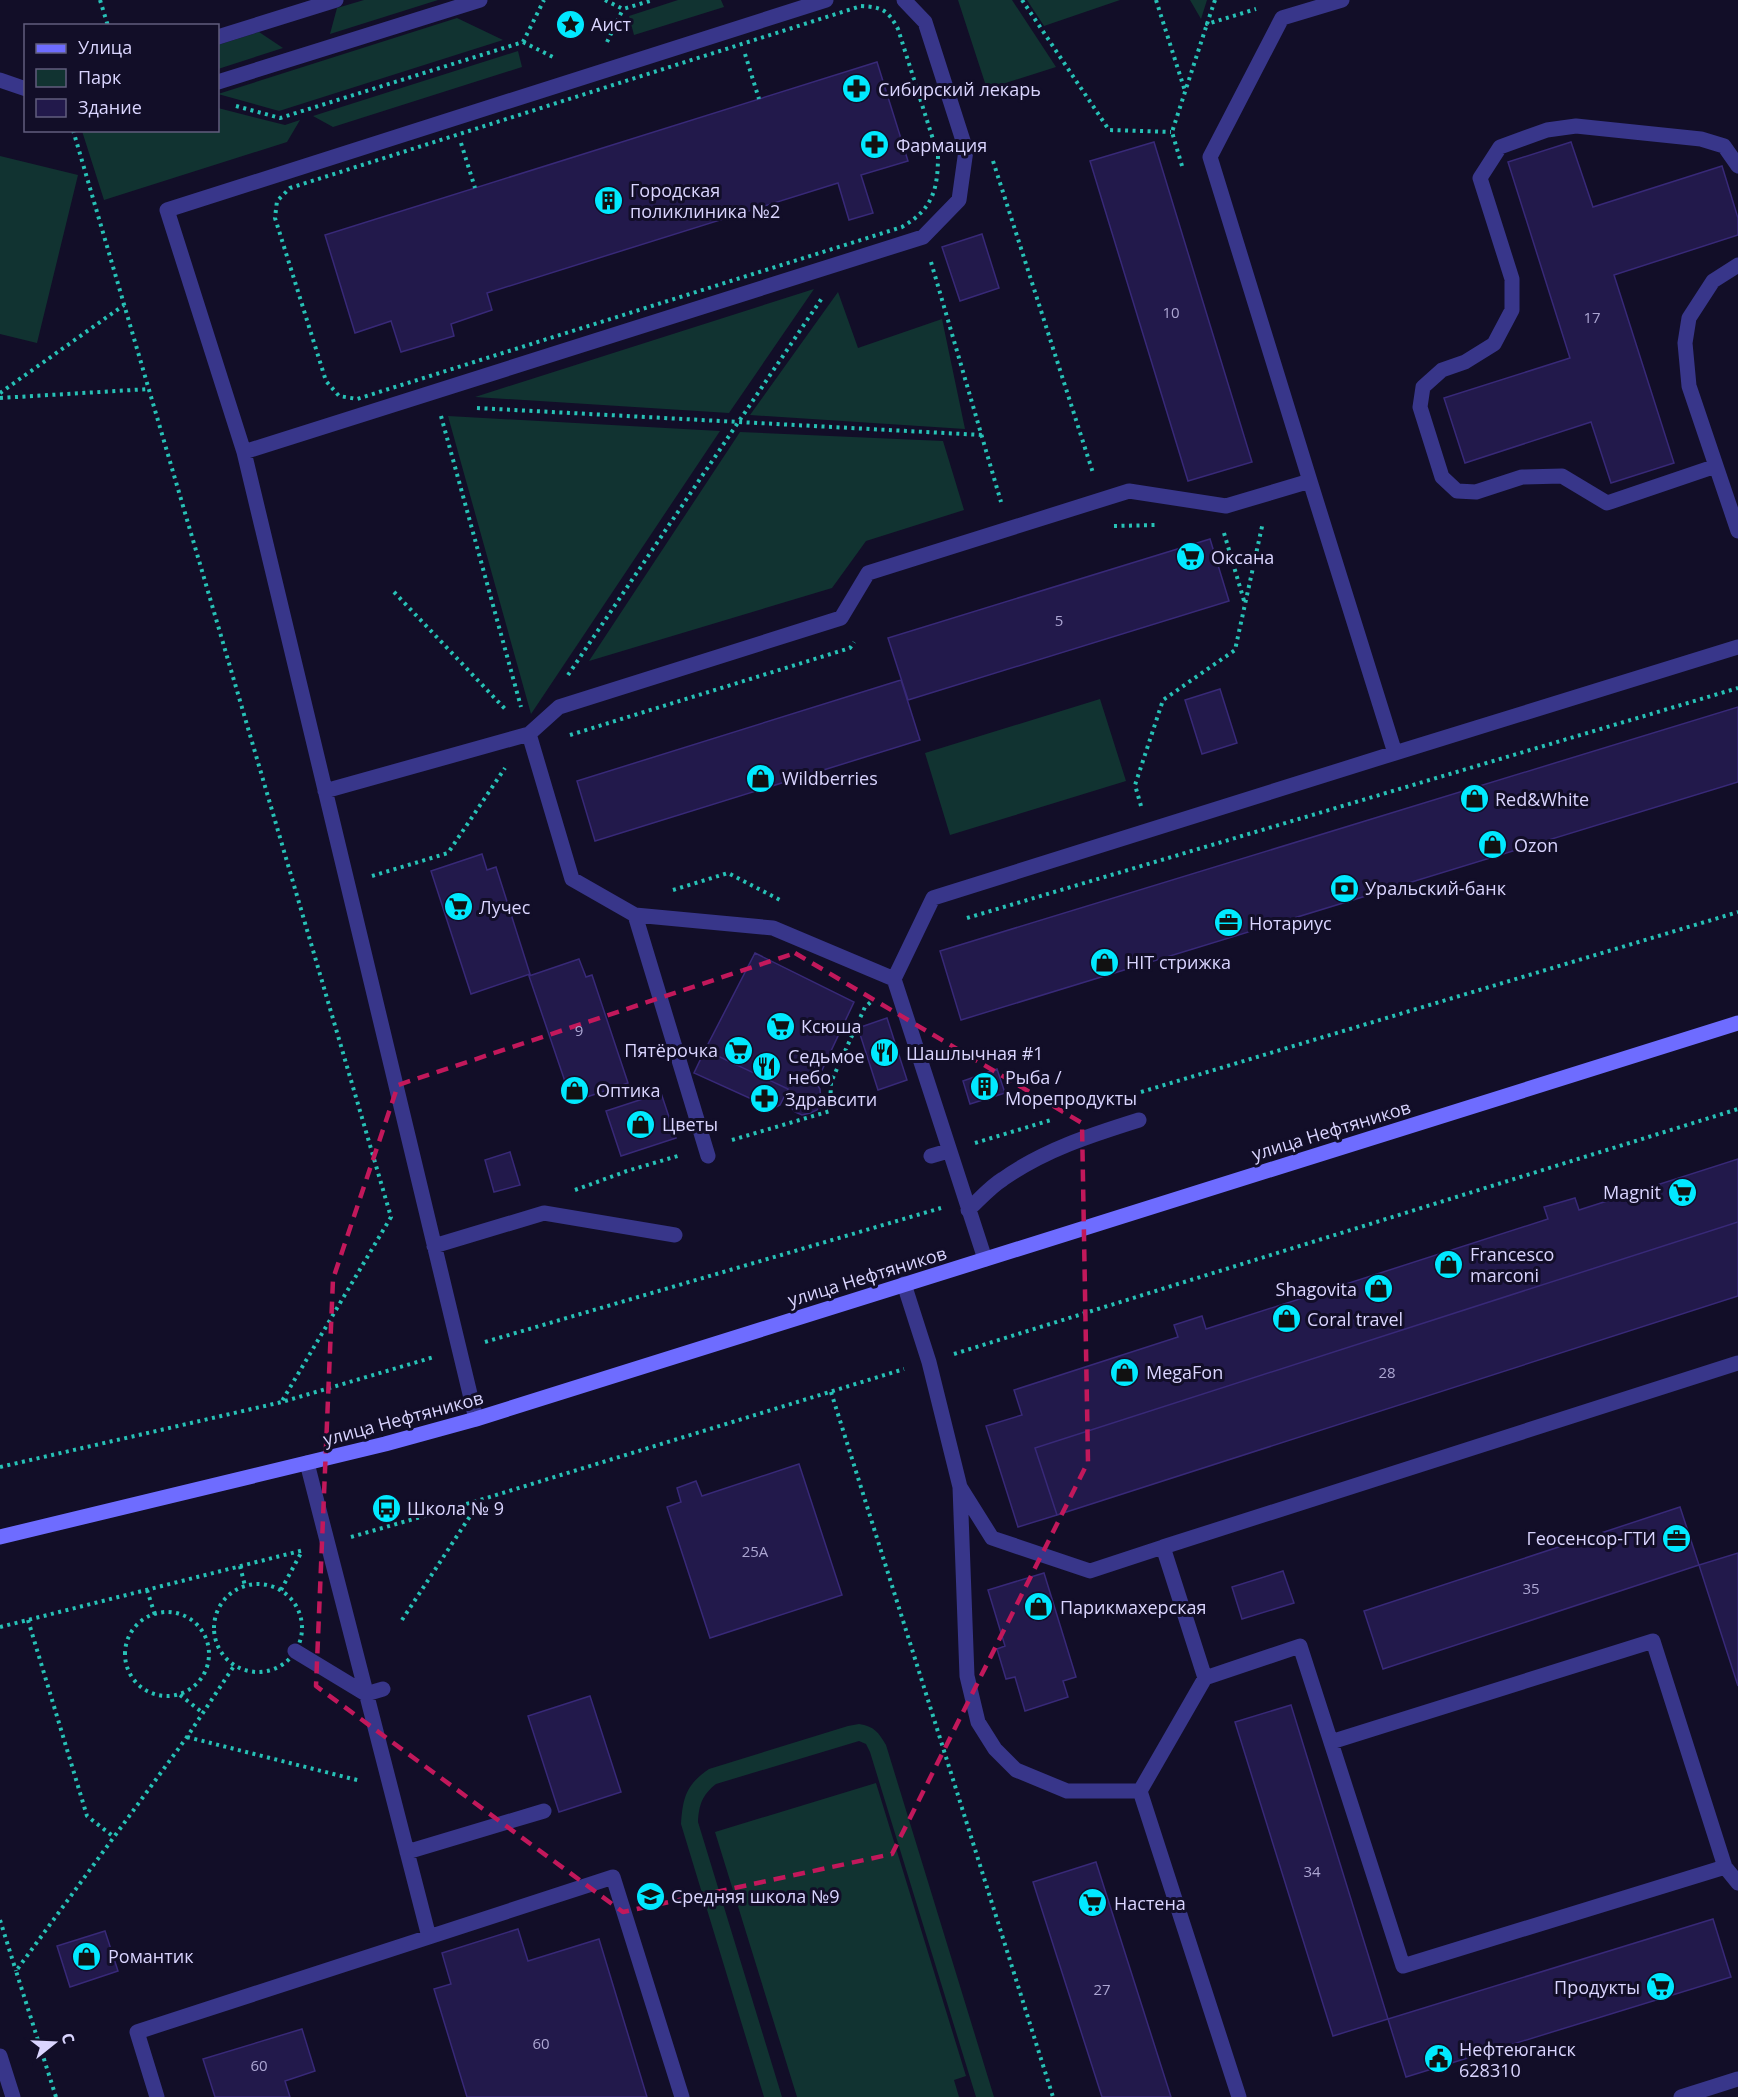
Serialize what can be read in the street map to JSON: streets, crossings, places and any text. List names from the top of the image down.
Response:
{
  "streets": {
    "main road": ["улица Нефтяников"]
  },
  "places": {
    "place": ["Аист"],
    "pharmacy": ["Сибирский лекарь", "Фармация", "Здравсити"],
    "building": ["Городская поликлиника №2", "Рыба / Морепродукты"],
    "supermarket": [
      "Оксана",
      "Лучес",
      "Ксюша",
      "Пятёрочка",
      "Magnit",
      "Настена",
      "Продукты"
    ],
    "shop": [
      "Wildberries",
      "Red&White",
      "Ozon",
      "HIT стрижка",
      "Оптика",
      "Цветы",
      "Francesco marconi",
      "Shagovita",
      "Coral travel",
      "MegaFon",
      "Парикмахерская",
      "Романтик"
    ],
    "bank": ["Уральский-банк"],
    "office": ["Нотариус", "Геосенсор-ГТИ"],
    "restaurant": ["Шашлычная #1", "Седьмое небо"],
    "bus stop": ["Школа № 9"],
    "school or university": ["Средняя школа №9"],
    "public building": ["Нефтеюганск 628310"]
  },
  "house_numbers": [
    "10",
    "17",
    "5",
    "9",
    "28",
    "25А",
    "35",
    "34",
    "27",
    "60",
    "60"
  ],
  "legend": ["Улица", "Парк", "Здание"],
  "north": "right"
}
